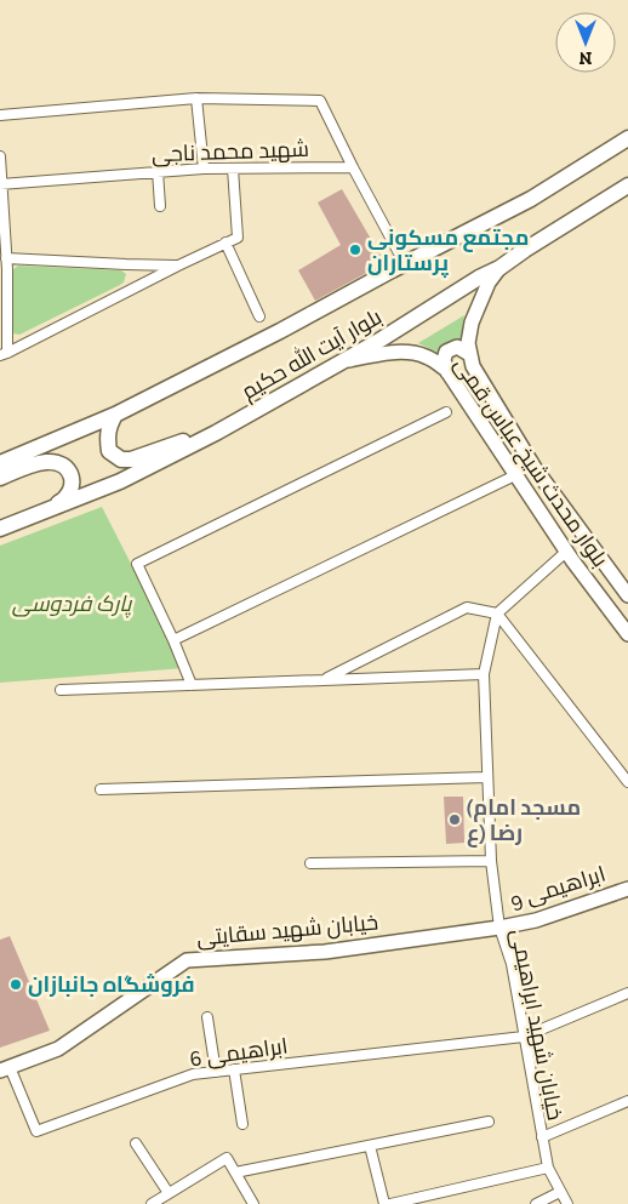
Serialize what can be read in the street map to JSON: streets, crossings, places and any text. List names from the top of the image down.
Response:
{
  "streets": {
    "main road": [
      "بلوار آیت الله حکیم",
      "بلوار محدث شیخ عباس قمی",
      "ابراهیمی 9",
      "خیابان شهید سقایتی"
    ],
    "street": ["شهید محمد ناجی", "خیابان شهید ابراهیمی", "ابراهیمی 6"]
  },
  "crossings": [
    ["بلوار آیت الله حکیم", "بلوار محدث شیخ عباس قمی"],
    ["ابراهیمی 9", "خیابان شهید سقایتی"],
    ["ابراهیمی 9", "خیابان شهید ابراهیمی"],
    ["خیابان شهید سقایتی", "خیابان شهید ابراهیمی"],
    ["خیابان شهید سقایتی", "ابراهیمی 6"],
    ["خیابان شهید ابراهیمی", "ابراهیمی 6"]
  ],
  "parks": ["پارک فردوسی"],
  "places": ["مجتمع مسکونی پرستاران", "(مسجد امام رضا (ع", "فروشگاه جانبازان"],
  "north": "bottom"
}
